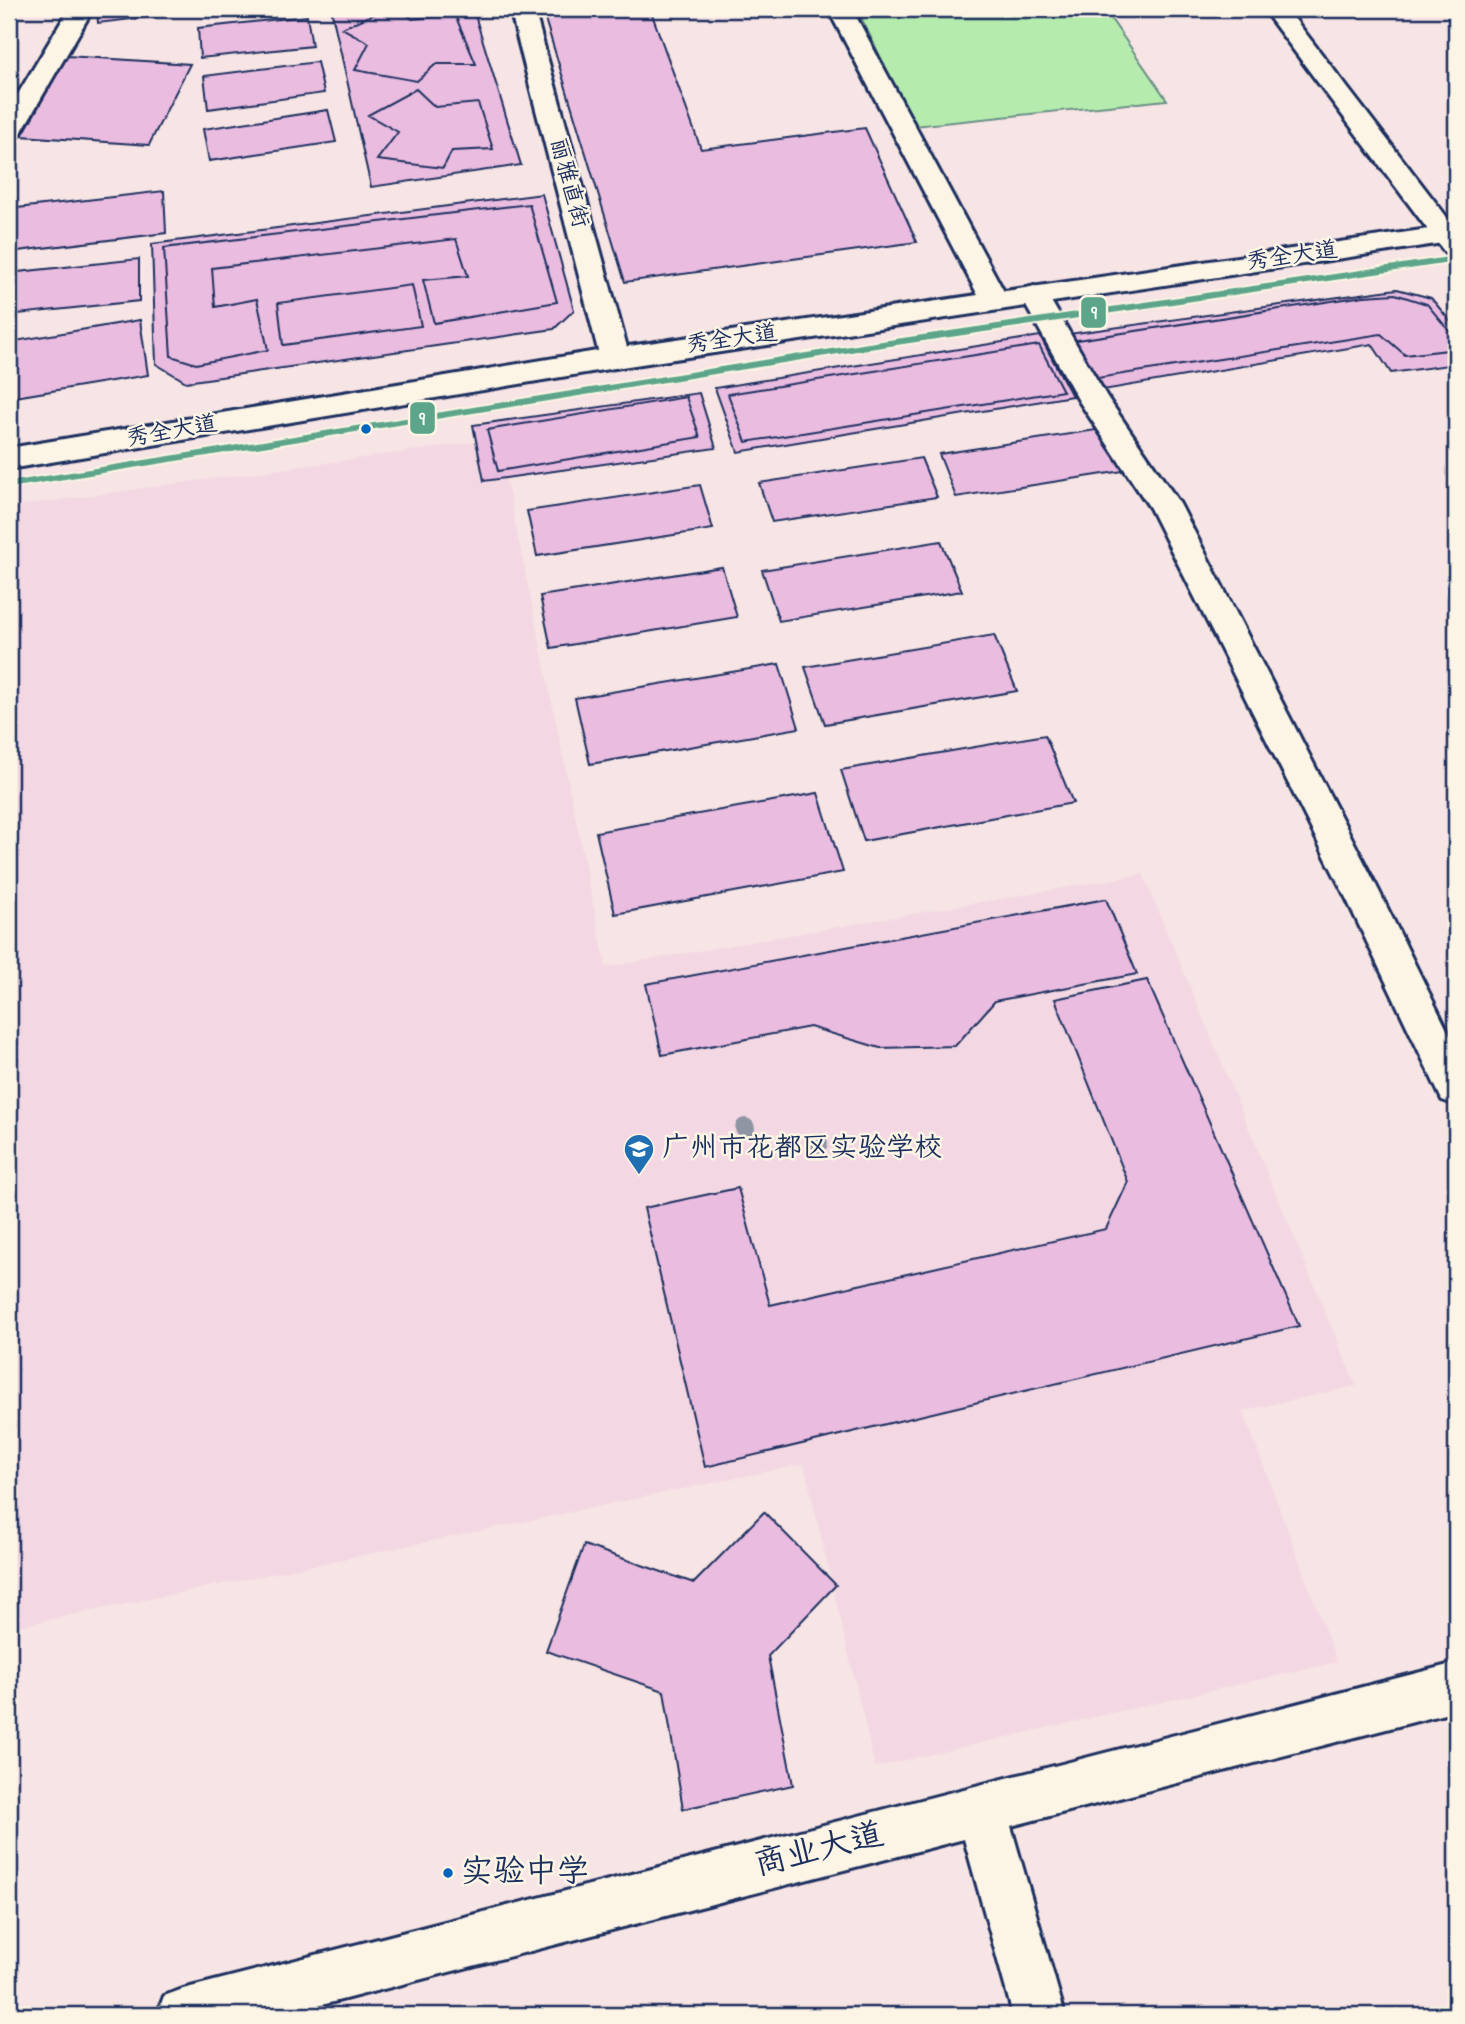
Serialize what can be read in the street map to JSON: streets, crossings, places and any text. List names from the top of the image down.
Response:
{
  "streets": {
    "street": ["丽雅直街", "秀全大道", "商业大道"]
  },
  "crossings": [
    ["丽雅直街", "秀全大道"]
  ],
  "places": {
    "school or university": ["广州市花都区实验学校"],
    "other": ["实验中学"]
  },
  "lines": ["transit line 9"]
}
